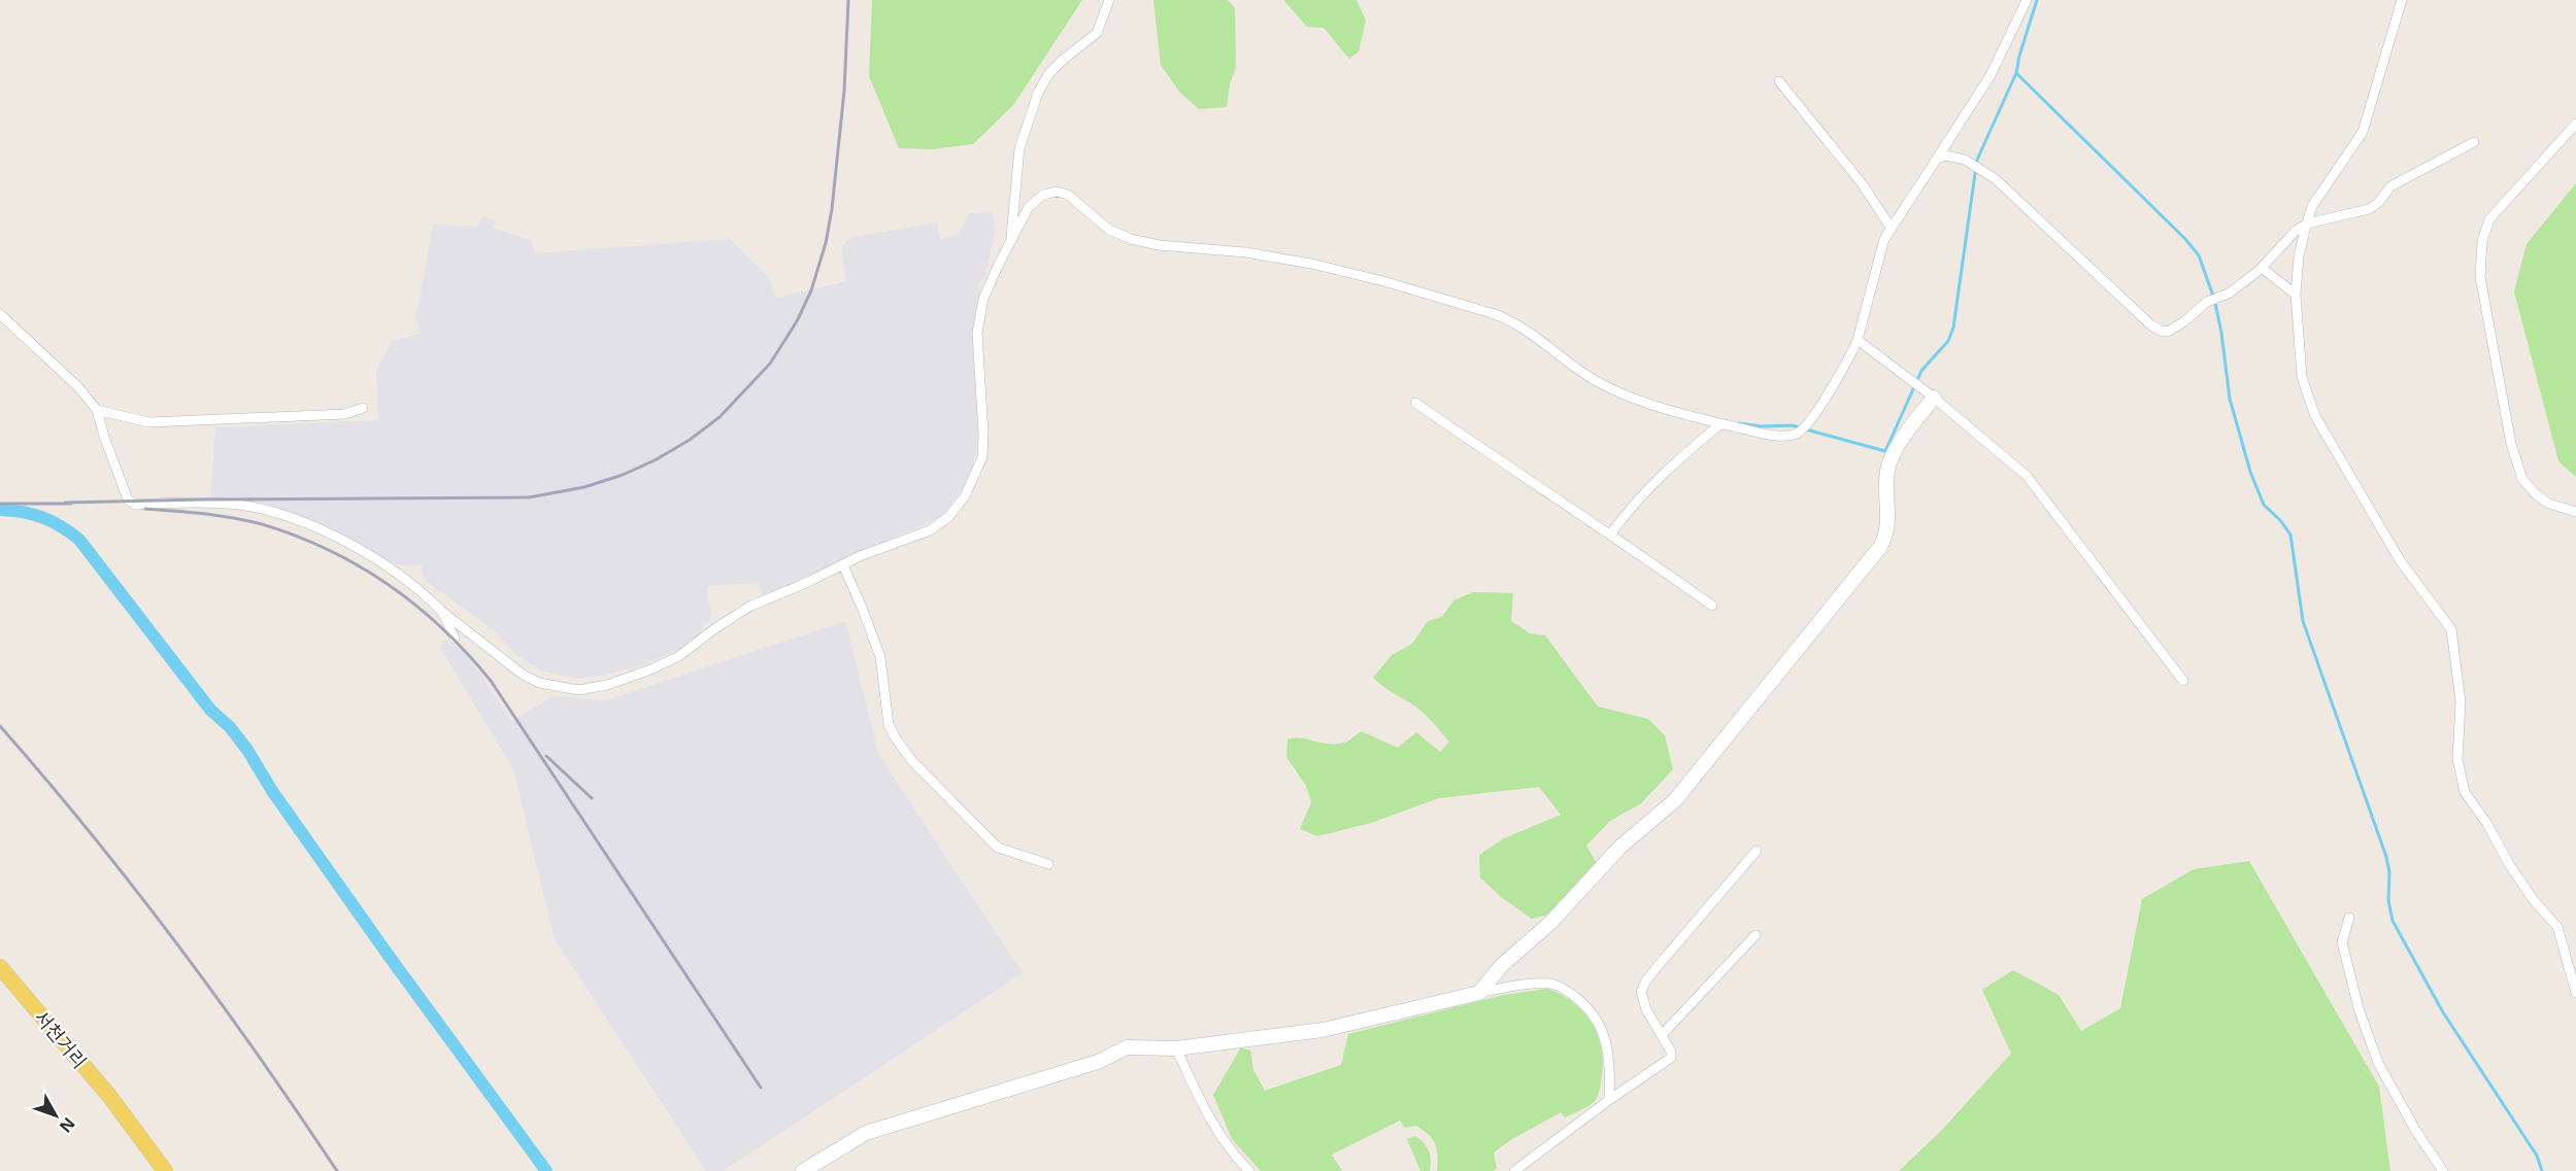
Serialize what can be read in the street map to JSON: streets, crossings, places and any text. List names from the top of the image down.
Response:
{
  "streets": {
    "main road": ["서천거리"]
  },
  "north": "bottom right"
}
